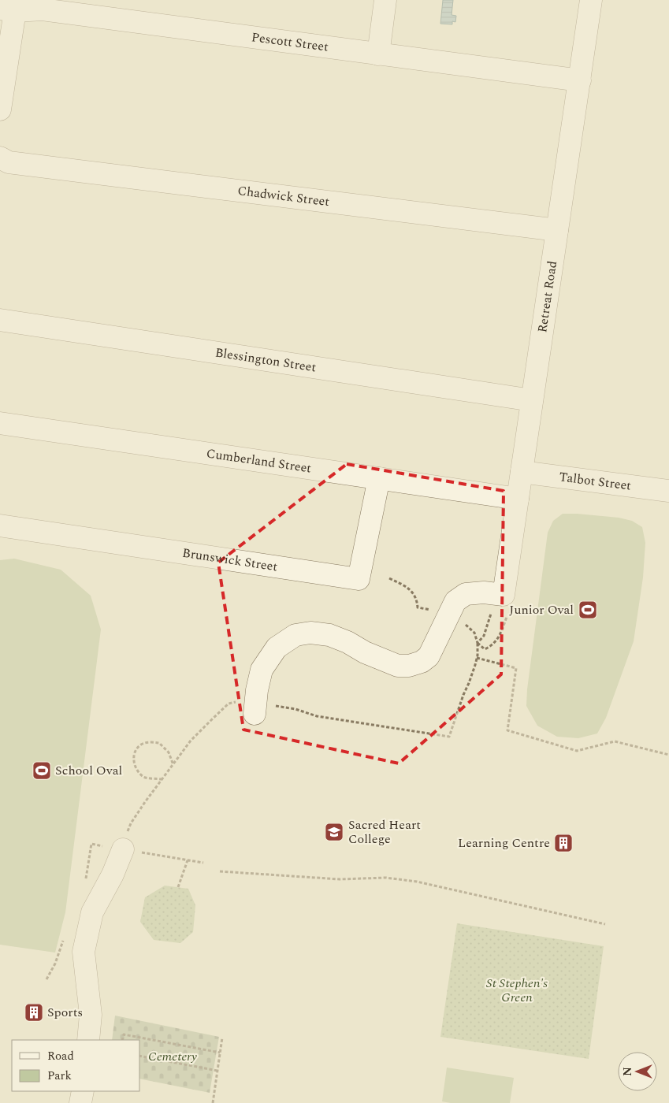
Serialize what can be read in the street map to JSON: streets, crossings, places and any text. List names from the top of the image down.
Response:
{
  "streets": {
    "street": [
      "Pescott Street",
      "Chadwick Street",
      "Retreat Road",
      "Blessington Street",
      "Cumberland Street",
      "Talbot Street",
      "Brunswick Street"
    ]
  },
  "crossings": [
    ["Pescott Street", "Retreat Road"],
    ["Chadwick Street", "Retreat Road"],
    ["Retreat Road", "Blessington Street"],
    ["Retreat Road", "Cumberland Street"],
    ["Retreat Road", "Talbot Street"],
    ["Cumberland Street", "Brunswick Street"]
  ],
  "parks": ["St Stephen's Green", "Cemetery"],
  "places": {
    "sports": ["Junior Oval", "School Oval"],
    "school or university": ["Sacred Heart College"],
    "building": ["Learning Centre", "Sports"]
  },
  "legend": ["Road", "Park"],
  "north": "left"
}
